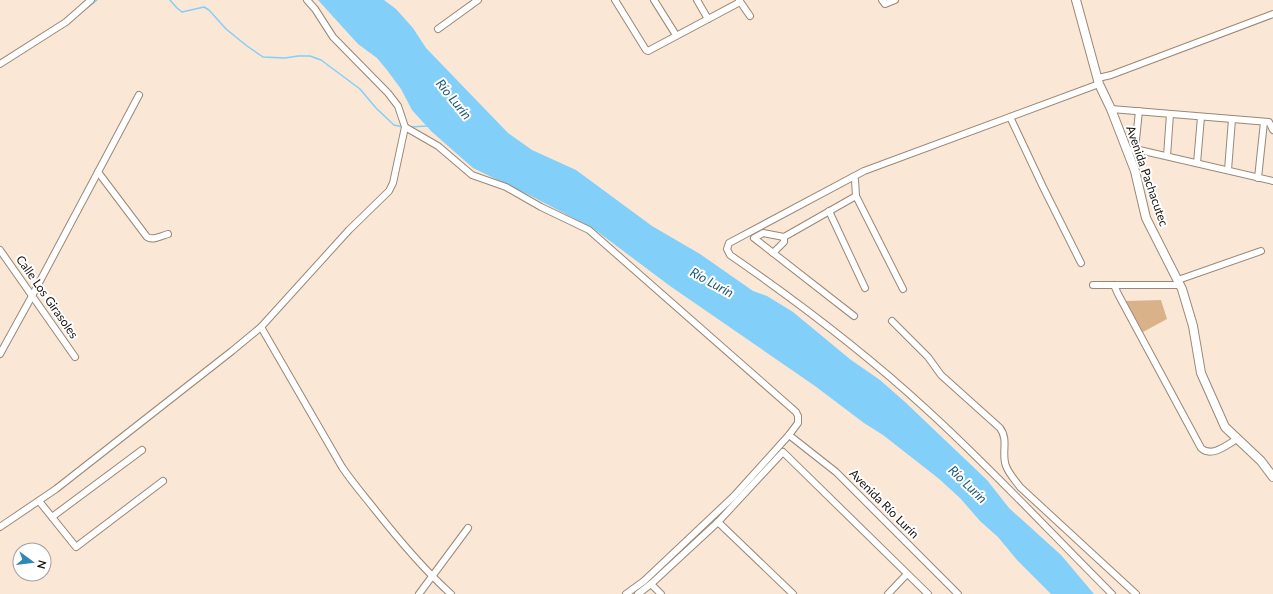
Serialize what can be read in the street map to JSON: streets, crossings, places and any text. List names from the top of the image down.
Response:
{
  "streets": {
    "main road": ["Avenida Pachacutec"],
    "street": ["Calle Los Girasoles", "Avenida Río Lurín"]
  },
  "water": ["Río Lurín"],
  "north": "right"
}
